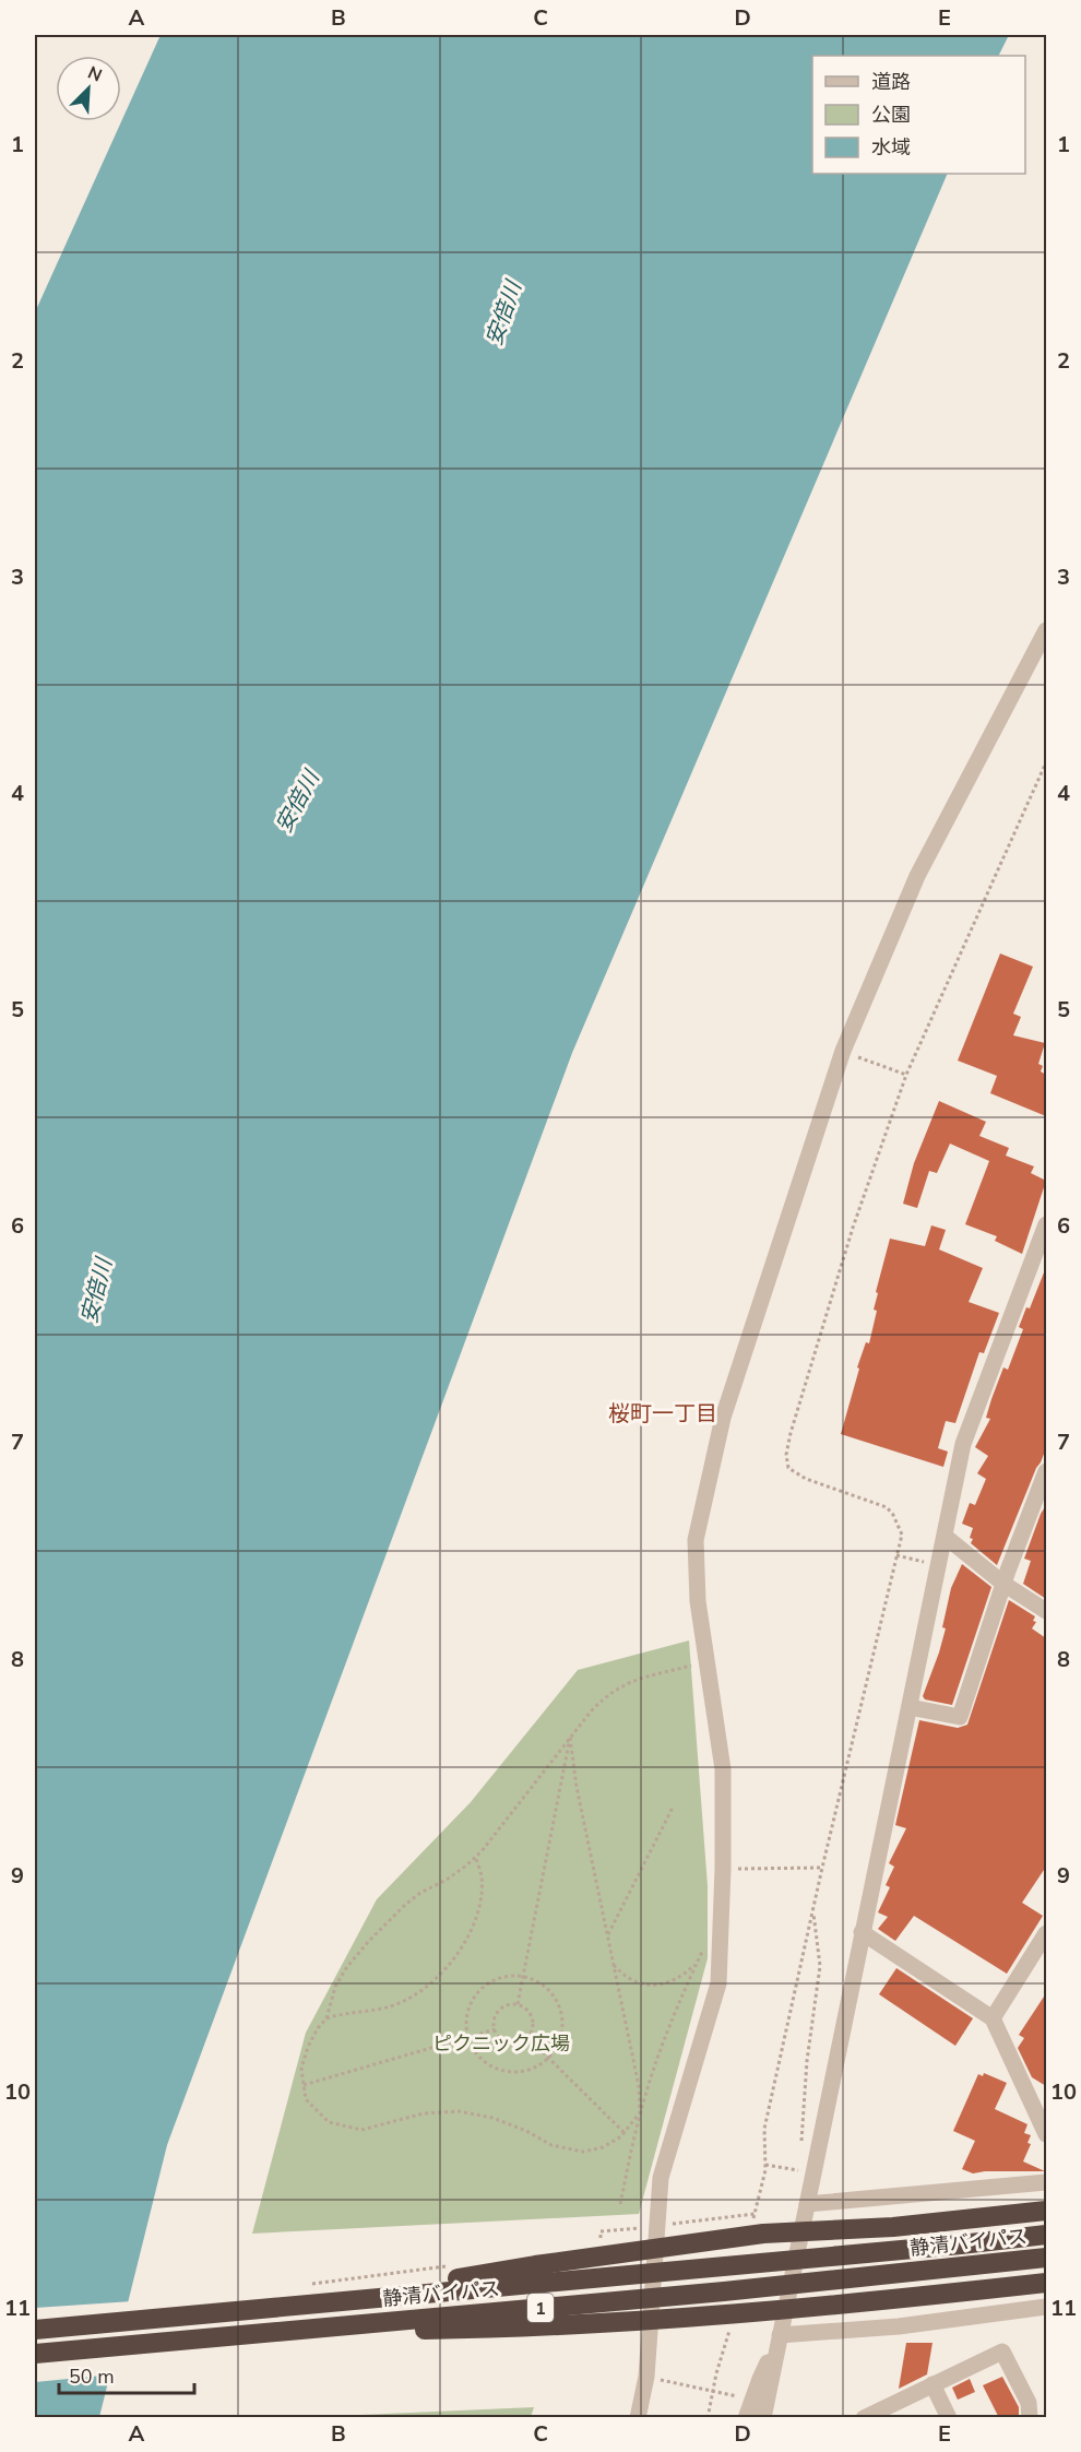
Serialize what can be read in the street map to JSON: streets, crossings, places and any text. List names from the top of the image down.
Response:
{
  "streets": {
    "highway": ["静清バイパス", "1"]
  },
  "districts": ["桜町一丁目"],
  "water": ["安倍川"],
  "parks": ["ピクニック広場"],
  "legend": ["道路", "公園", "水域"],
  "scale_bar": "50 m",
  "north": "top right",
  "grid": {
    "columns": [
      "A",
      "B",
      "C",
      "D",
      "E"
    ],
    "rows": [
      "1",
      "2",
      "3",
      "4",
      "5",
      "6",
      "7",
      "8",
      "9",
      "10",
      "11"
    ]
  }
}
